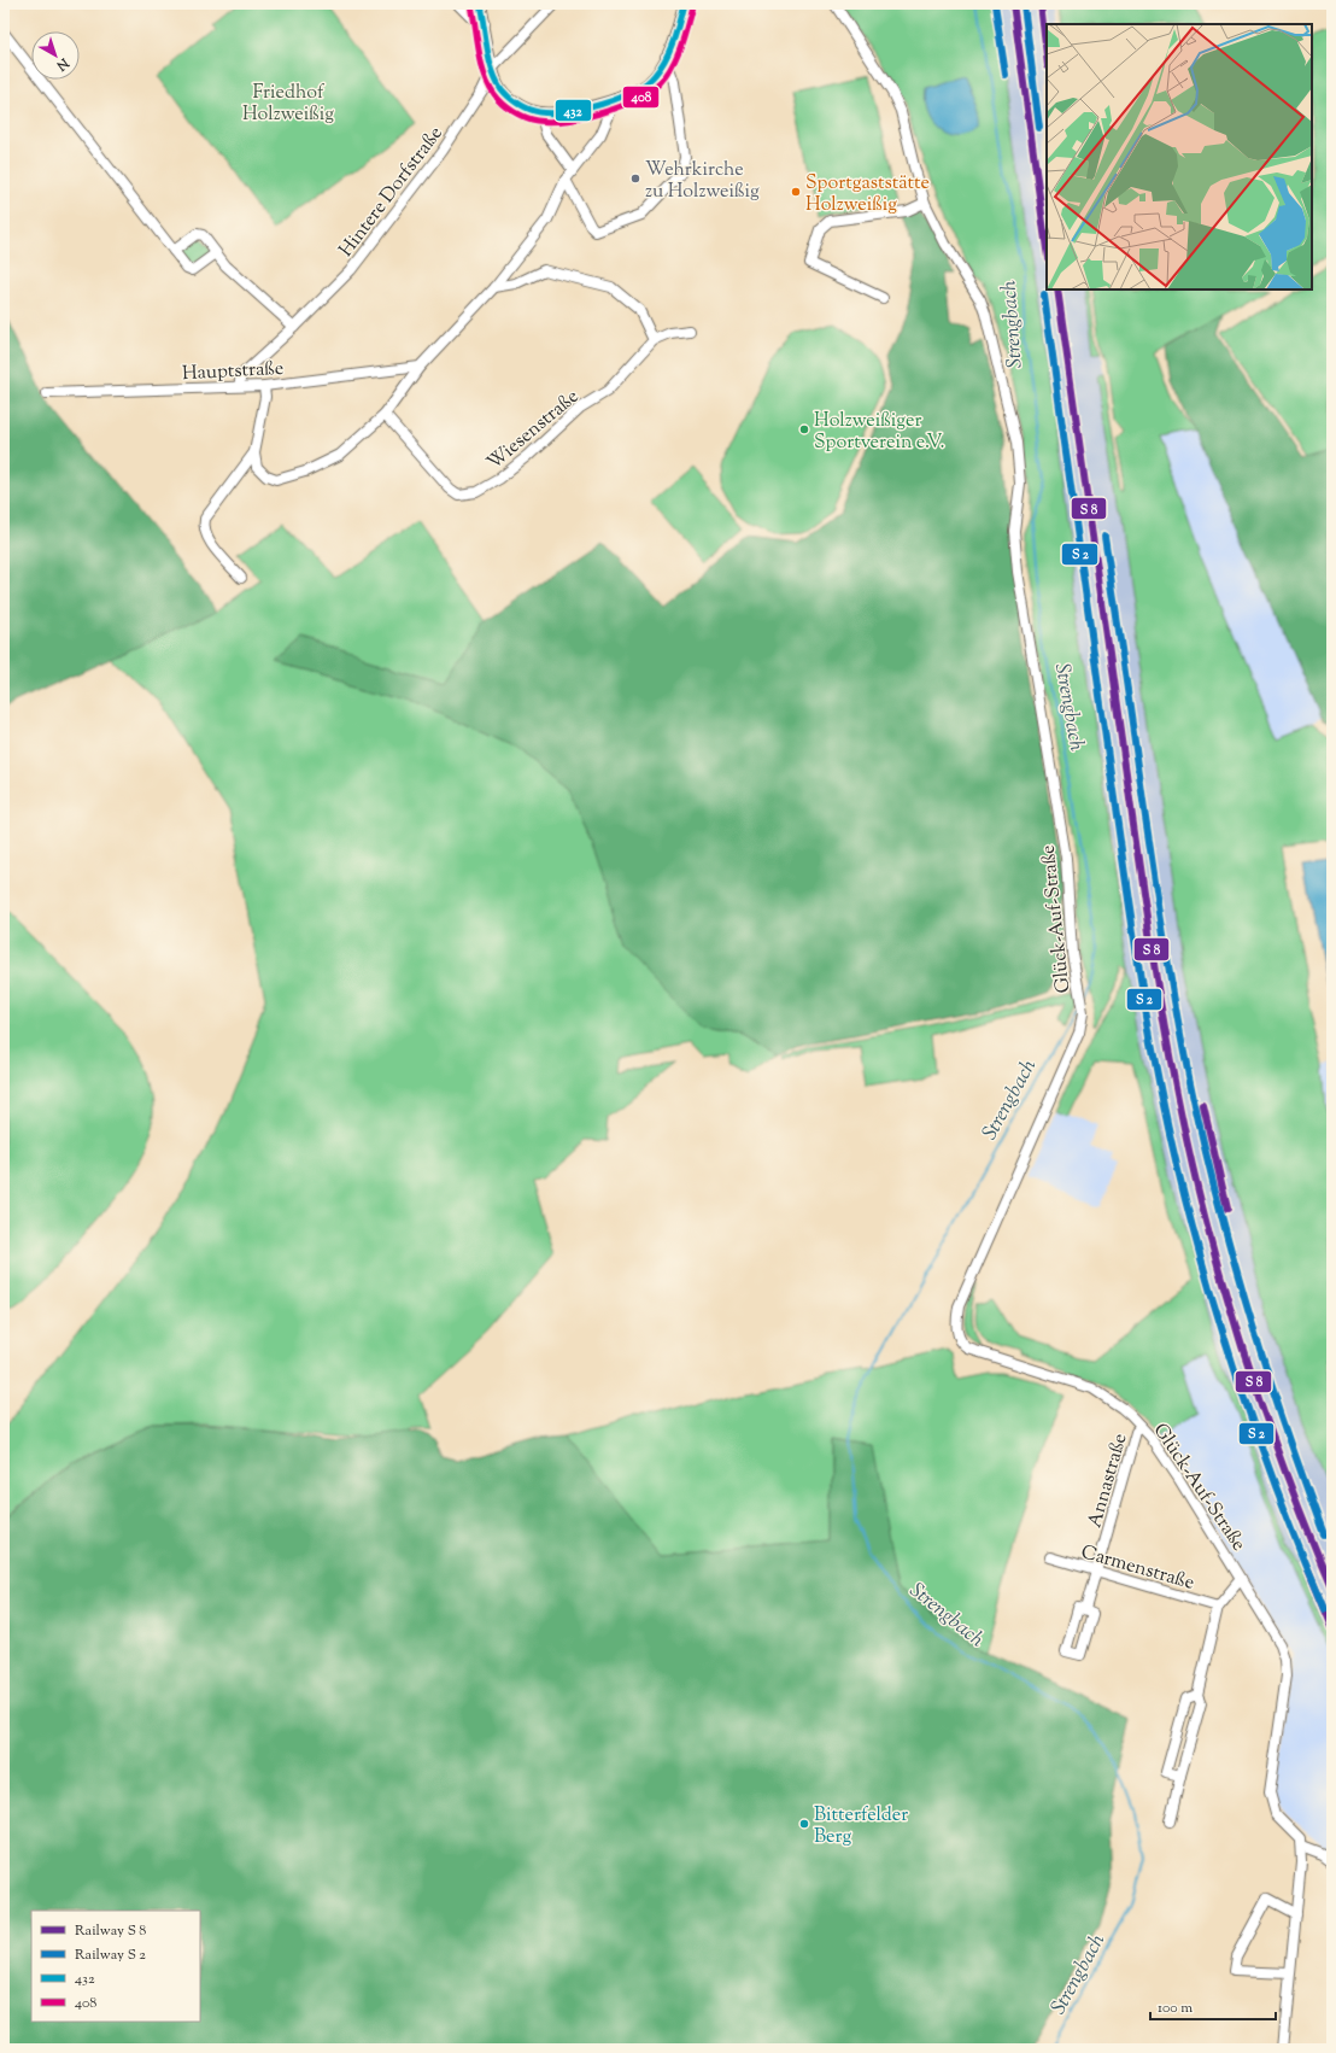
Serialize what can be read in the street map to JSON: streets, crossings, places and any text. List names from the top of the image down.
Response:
{
  "streets": {
    "street": [
      "Hintere Dorfstraße",
      "Hauptstraße",
      "Wiesenstraße",
      "Glück-Auf-Straße",
      "Annastraße",
      "Carmenstraße"
    ]
  },
  "crossings": [
    ["Hintere Dorfstraße", "Hauptstraße"],
    ["Glück-Auf-Straße", "Annastraße"],
    ["Annastraße", "Carmenstraße"]
  ],
  "water": ["Strengbach"],
  "parks": ["Friedhof Holzweißig"],
  "places": [
    "Wehrkirche zu Holzweißig",
    "Sportgaststätte Holzweißig",
    "Holzweißiger Sportverein e.V.",
    "Bitterfelder Berg"
  ],
  "lines": ["transit line 432", "transit line 408"],
  "legend": [
    "Railway S 8",
    "Railway S 2",
    "432",
    "408"
  ],
  "scale_bar": "100 m",
  "north": "bottom right"
}
